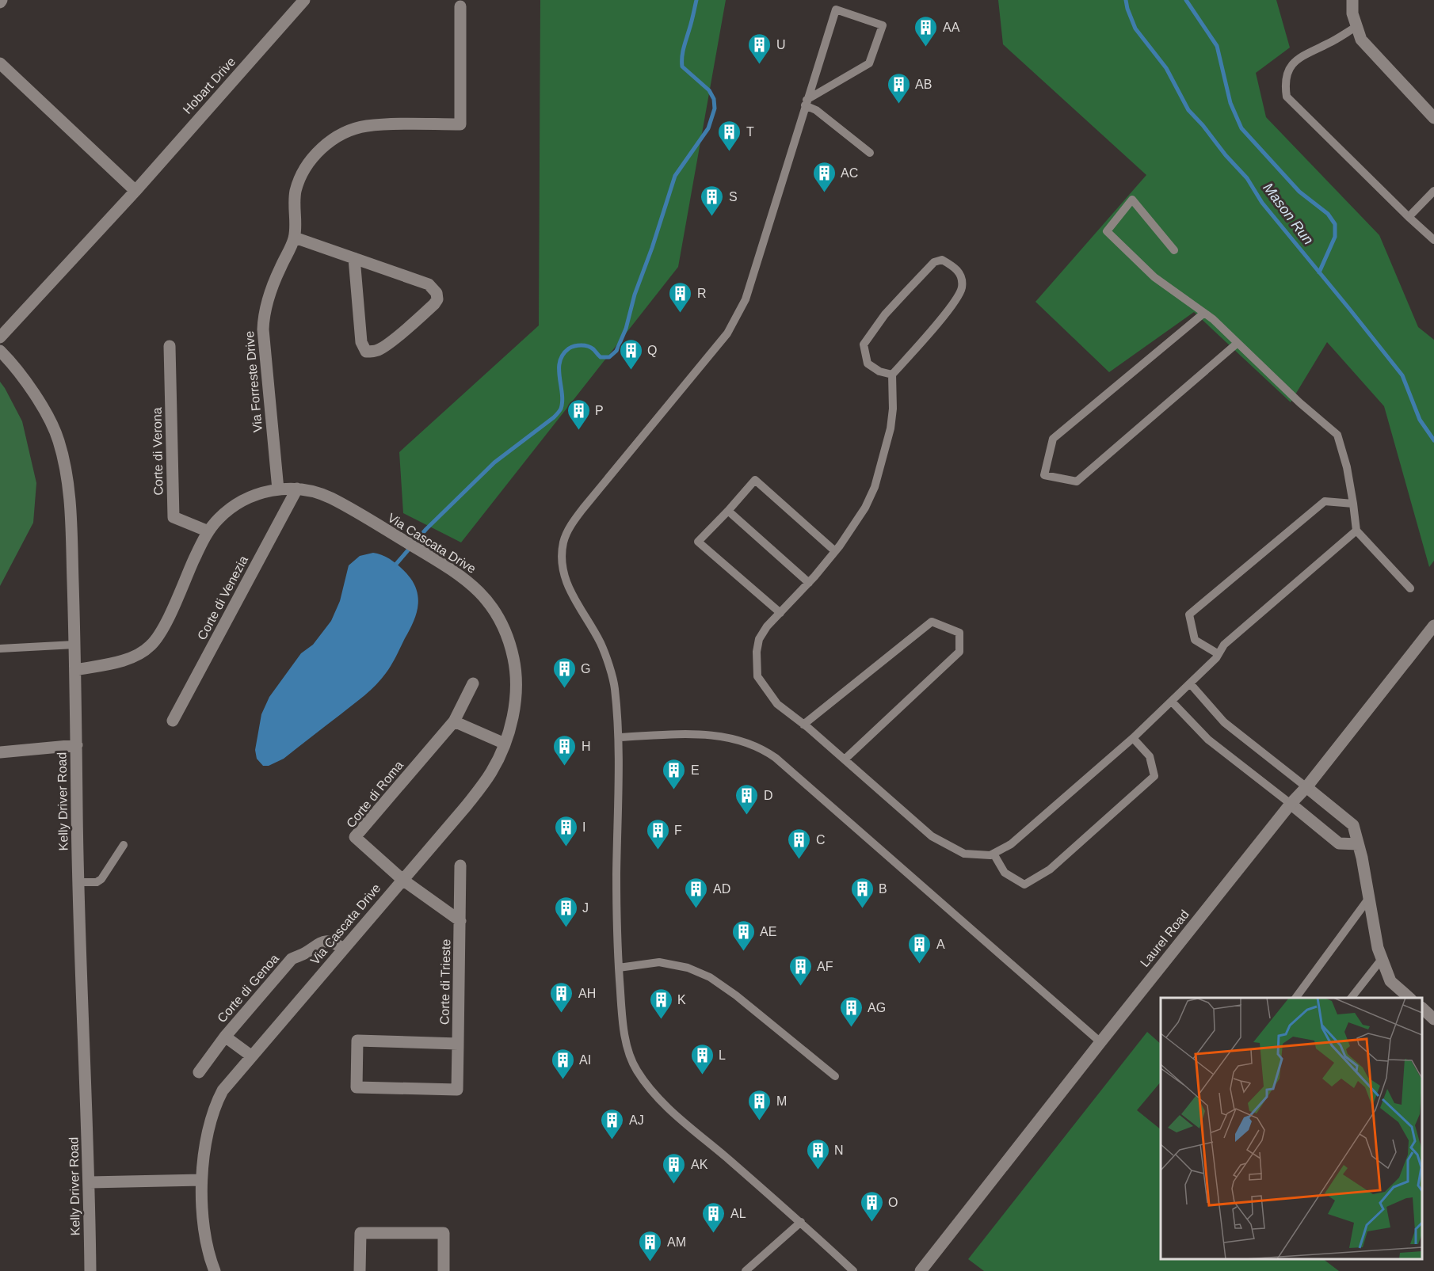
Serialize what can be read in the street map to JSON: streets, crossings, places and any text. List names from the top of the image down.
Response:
{
  "streets": {
    "street": [
      "Hobart Drive",
      "Via Forreste Drive",
      "Corte di Verona",
      "Via Cascata Drive",
      "Corte di Venezia",
      "Corte di Roma",
      "Kelly Driver Road",
      "Laurel Road",
      "Corte di Trieste",
      "Corte di Genoa"
    ]
  },
  "crossings": [
    ["Via Forreste Drive", "Via Cascata Drive"],
    ["Corte di Verona", "Via Cascata Drive"],
    ["Via Cascata Drive", "Corte di Venezia"],
    ["Via Cascata Drive", "Corte di Roma"],
    ["Via Cascata Drive", "Kelly Driver Road"],
    ["Via Cascata Drive", "Corte di Trieste"],
    ["Via Cascata Drive", "Corte di Genoa"],
    ["Corte di Roma", "Corte di Trieste"]
  ],
  "water": ["Mason Run"],
  "places": {
    "building": [
      "AA",
      "U",
      "AB",
      "T",
      "AC",
      "S",
      "R",
      "Q",
      "P",
      "G",
      "H",
      "E",
      "D",
      "I",
      "F",
      "C",
      "AD",
      "B",
      "J",
      "AE",
      "A",
      "AF",
      "AH",
      "K",
      "AG",
      "L",
      "AI",
      "M",
      "AJ",
      "N",
      "AK",
      "O",
      "AL",
      "AM"
    ]
  }
}
